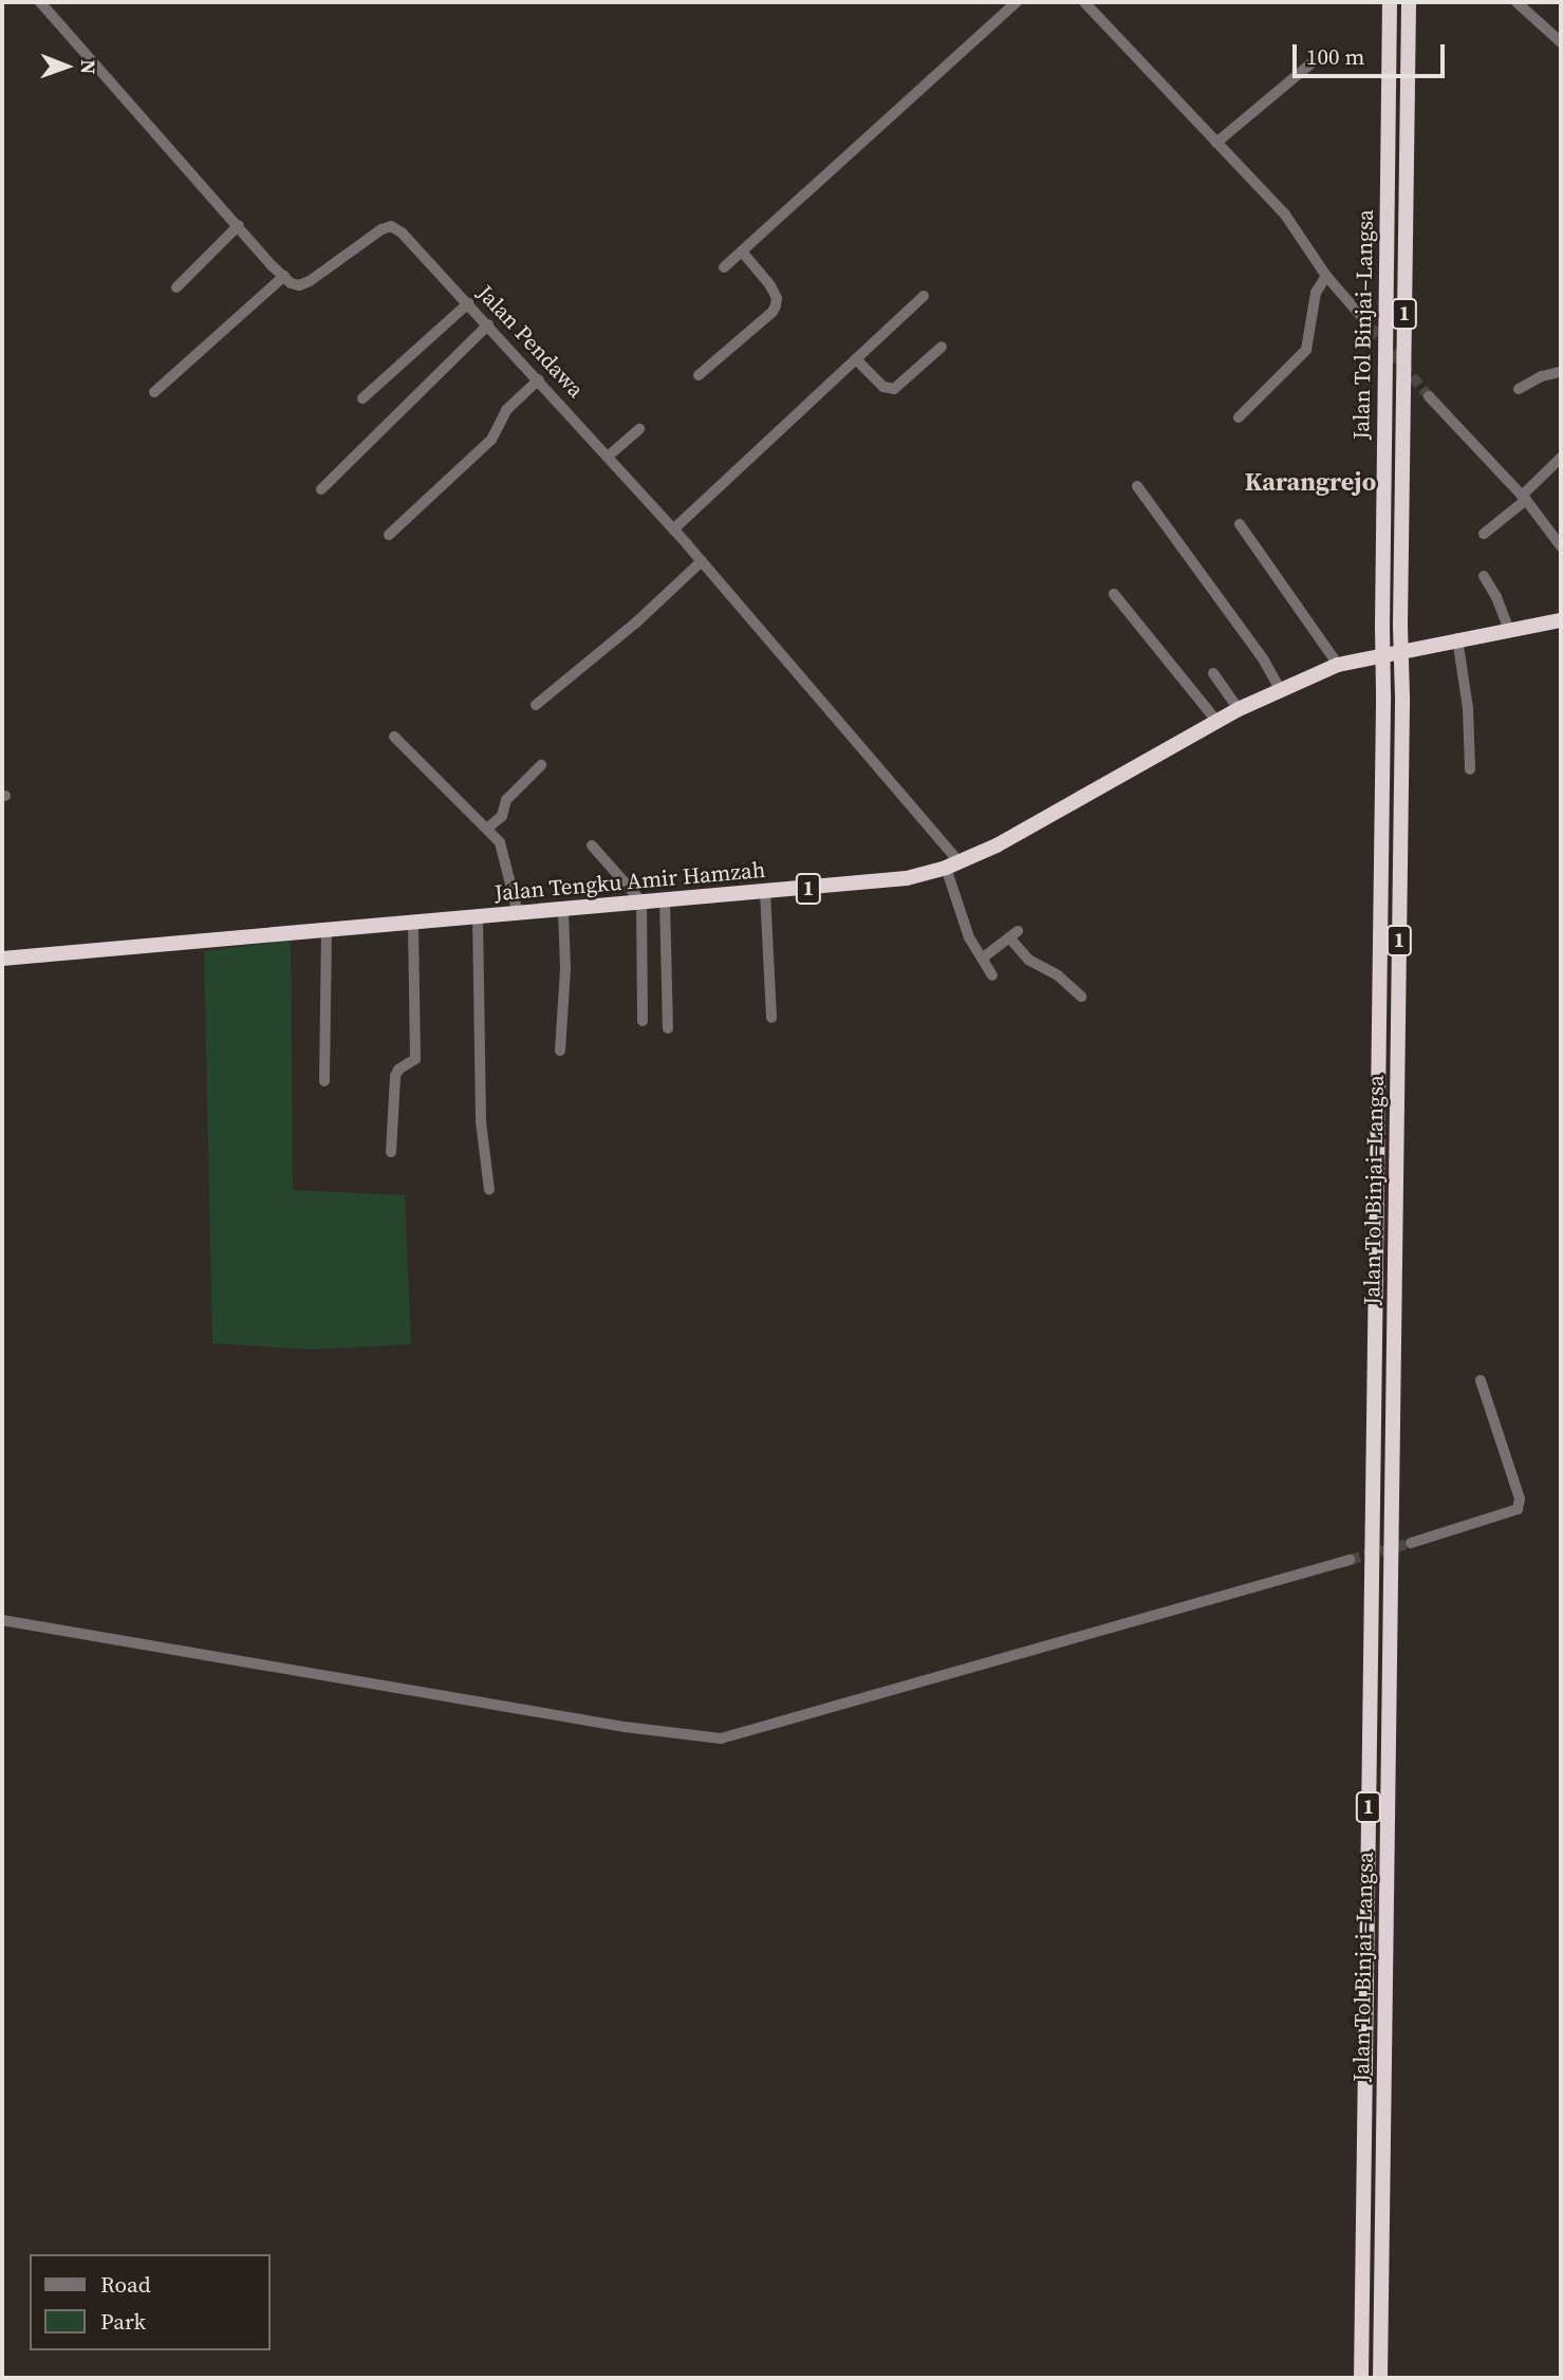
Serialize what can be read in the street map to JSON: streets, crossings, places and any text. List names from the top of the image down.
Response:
{
  "streets": {
    "highway": ["1", "Jalan Tol Binjai–Langsa", "Jalan Tengku Amir Hamzah"],
    "street": ["Jalan Pendawa"]
  },
  "crossings": [
    ["Jalan Pendawa", "Jalan Tengku Amir Hamzah"]
  ],
  "districts": ["Karangrejo"],
  "legend": ["Road", "Park"],
  "scale_bar": "100 m",
  "north": "right"
}
